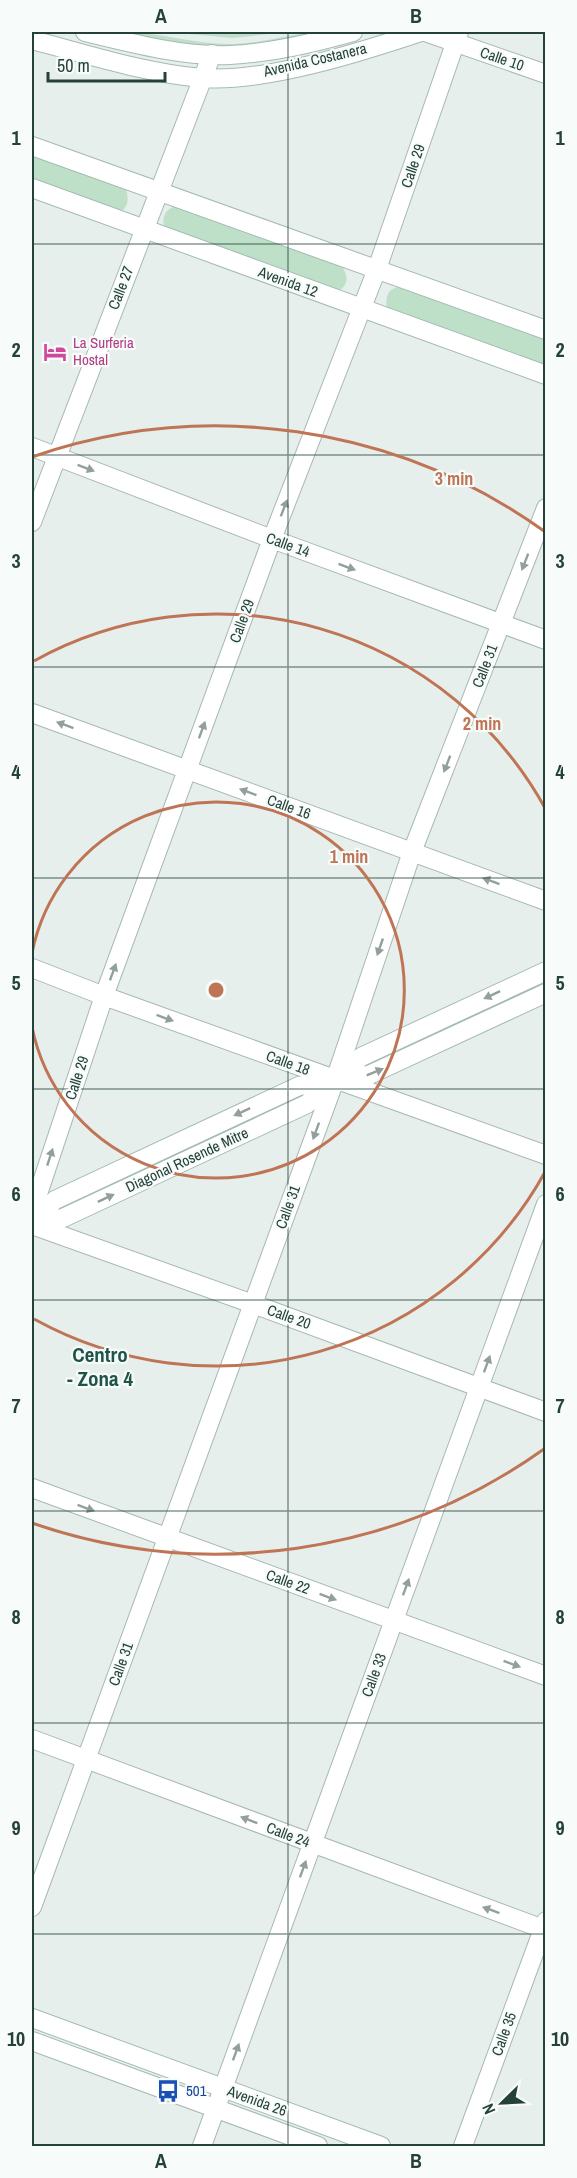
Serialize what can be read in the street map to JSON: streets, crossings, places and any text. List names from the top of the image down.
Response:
{
  "streets": {
    "street": [
      "Calle 10",
      "Avenida Costanera",
      "Calle 29",
      "Avenida 12",
      "Calle 27",
      "Calle 14",
      "Calle 31",
      "Calle 16",
      "Calle 18",
      "Diagonal Rosende Mitre",
      "Calle 20",
      "Calle 22",
      "Calle 33",
      "Calle 24",
      "Calle 35",
      "Avenida 26"
    ]
  },
  "crossings": [
    ["Calle 10", "Calle 29"],
    ["Avenida Costanera", "Calle 27"],
    ["Calle 29", "Avenida 12"],
    ["Calle 29", "Calle 14"],
    ["Calle 29", "Calle 16"],
    ["Calle 29", "Calle 18"],
    ["Avenida 12", "Calle 27"],
    ["Calle 27", "Calle 14"],
    ["Calle 14", "Calle 31"],
    ["Calle 31", "Calle 16"],
    ["Calle 31", "Calle 18"],
    ["Calle 31", "Diagonal Rosende Mitre"],
    ["Calle 31", "Calle 20"],
    ["Calle 31", "Calle 22"],
    ["Calle 31", "Calle 24"],
    ["Calle 18", "Diagonal Rosende Mitre"],
    ["Diagonal Rosende Mitre", "Calle 20"],
    ["Calle 20", "Calle 33"],
    ["Calle 22", "Calle 33"],
    ["Calle 33", "Calle 24"],
    ["Calle 33", "Avenida 26"],
    ["Calle 24", "Calle 35"]
  ],
  "one_way": [
    "Calle 29",
    "Calle 14",
    "Calle 31",
    "Calle 16",
    "Calle 18",
    "Calle 22",
    "Calle 33",
    "Calle 24"
  ],
  "districts": ["Centro - Zona 4"],
  "places": {
    "hotel": ["La Surferia Hostal"],
    "bus stop": ["501"]
  },
  "scale_bar": "50 m",
  "north": "bottom left",
  "grid": {
    "columns": ["A", "B"],
    "rows": [
      "1",
      "2",
      "3",
      "4",
      "5",
      "6",
      "7",
      "8",
      "9",
      "10"
    ]
  },
  "rings": ["3 min", "2 min", "1 min"]
}
